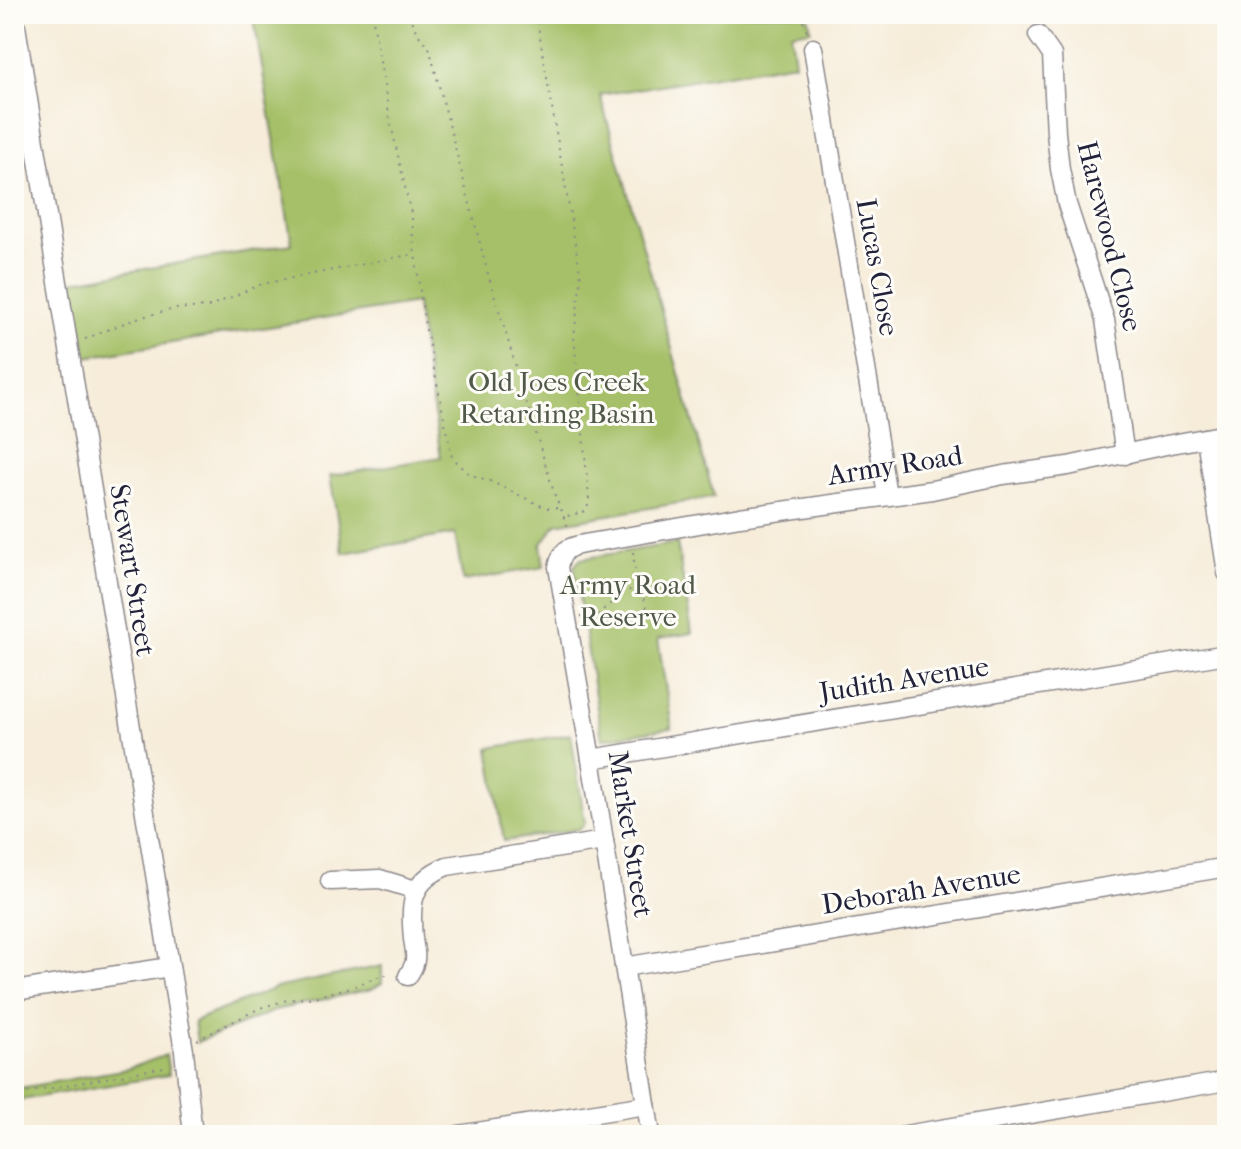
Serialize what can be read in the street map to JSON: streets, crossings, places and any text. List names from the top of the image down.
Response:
{
  "streets": {
    "street": [
      "Harewood Close",
      "Lucas Close",
      "Army Road",
      "Stewart Street",
      "Judith Avenue",
      "Market Street",
      "Deborah Avenue"
    ]
  },
  "crossings": [
    ["Harewood Close", "Army Road"],
    ["Lucas Close", "Army Road"],
    ["Army Road", "Market Street"],
    ["Judith Avenue", "Market Street"],
    ["Market Street", "Deborah Avenue"]
  ],
  "parks": ["Old Joes Creek Retarding Basin", "Army Road Reserve"]
}
